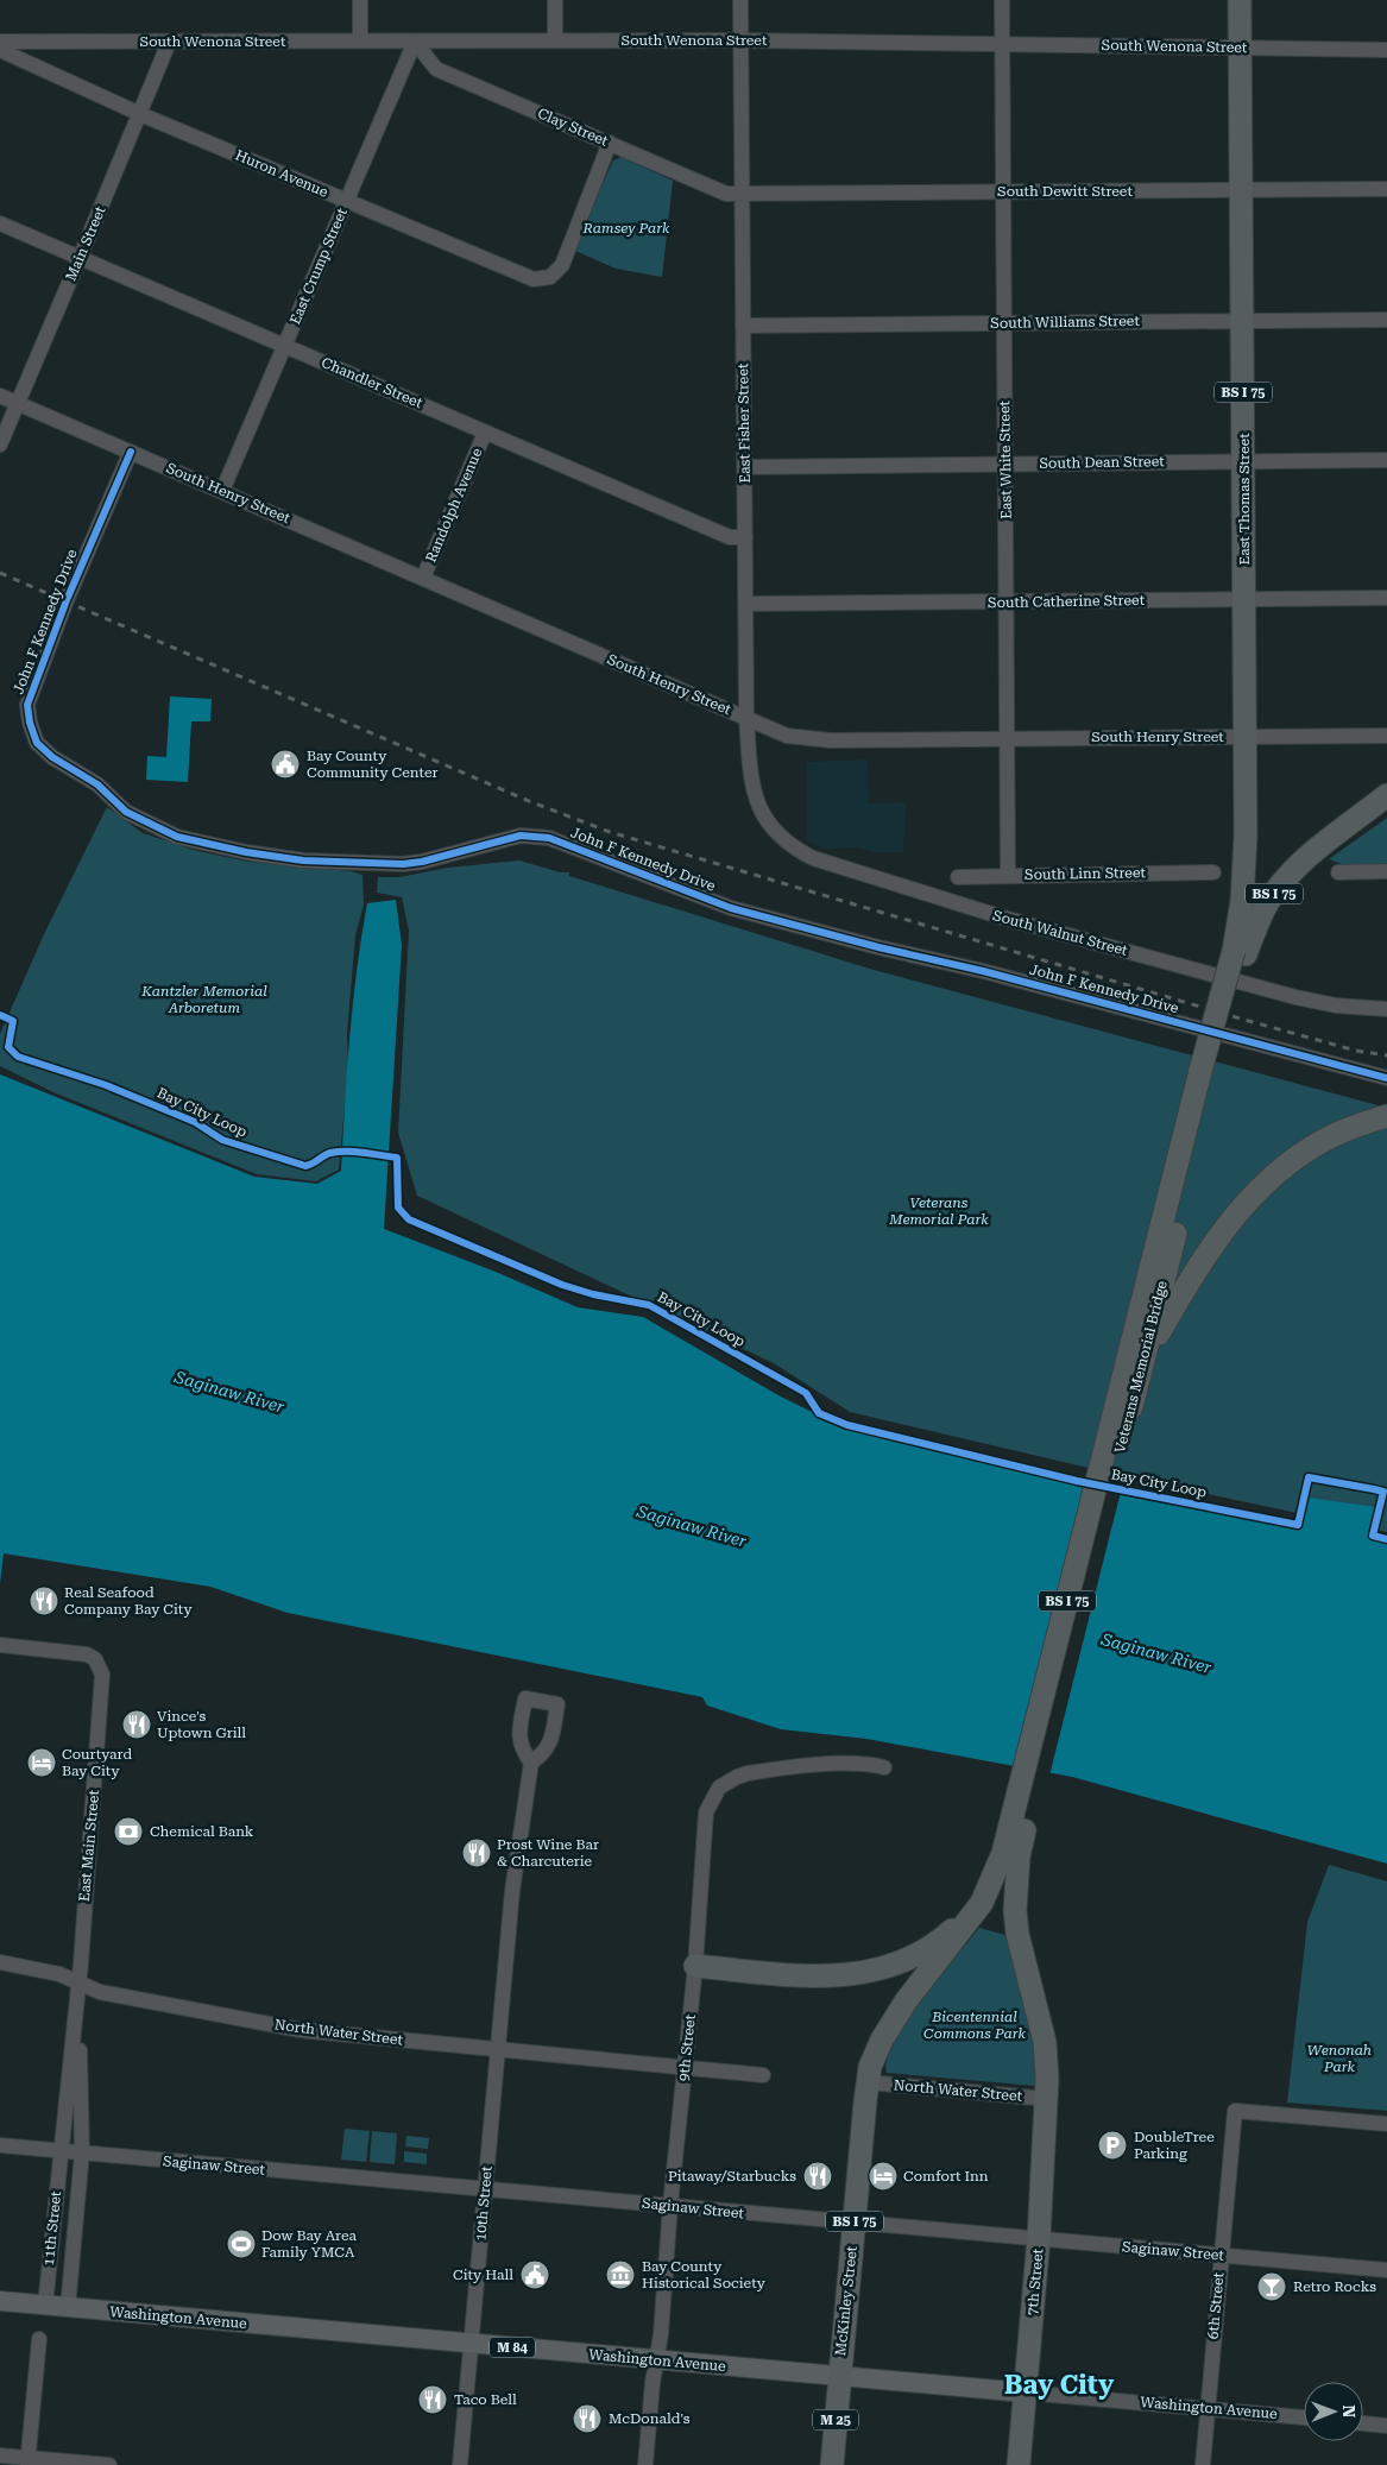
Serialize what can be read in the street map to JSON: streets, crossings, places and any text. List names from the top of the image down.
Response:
{
  "streets": {
    "highway": [
      "BS I 75",
      "East Thomas Street",
      "Veterans Memorial Bridge",
      "7th Street",
      "McKinley Street",
      "M 25"
    ],
    "main road": ["Washington Avenue", "M 84"],
    "street": [
      "South Wenona Street",
      "Clay Street",
      "Huron Avenue",
      "South Dewitt Street",
      "Main Street",
      "East Crump Street",
      "South Williams Street",
      "Chandler Street",
      "East Fisher Street",
      "East White Street",
      "South Dean Street",
      "South Henry Street",
      "Randolph Avenue",
      "South Catherine Street",
      "John F Kennedy Drive",
      "South Linn Street",
      "South Walnut Street",
      "East Main Street",
      "North Water Street",
      "9th Street",
      "Saginaw Street",
      "10th Street",
      "11th Street",
      "6th Street"
    ],
    "cycle path": ["Bay City Loop"]
  },
  "crossings": [
    ["South Wenona Street", "Clay Street"],
    ["South Wenona Street", "Main Street"],
    ["South Wenona Street", "East Crump Street"],
    ["South Wenona Street", "BS I 75"],
    ["South Wenona Street", "East Fisher Street"],
    ["South Wenona Street", "East White Street"],
    ["South Wenona Street", "East Thomas Street"],
    ["Clay Street", "Huron Avenue"],
    ["Clay Street", "South Dewitt Street"],
    ["Clay Street", "East Crump Street"],
    ["Clay Street", "East Fisher Street"],
    ["Huron Avenue", "Main Street"],
    ["Huron Avenue", "East Crump Street"],
    ["South Dewitt Street", "East Fisher Street"],
    ["South Dewitt Street", "East White Street"],
    ["South Dewitt Street", "East Thomas Street"],
    ["Main Street", "Chandler Street"],
    ["Main Street", "South Henry Street"],
    ["East Crump Street", "Chandler Street"],
    ["East Crump Street", "South Henry Street"],
    ["South Williams Street", "East Fisher Street"],
    ["South Williams Street", "East White Street"],
    ["South Williams Street", "East Thomas Street"],
    ["Chandler Street", "East Fisher Street"],
    ["Chandler Street", "Randolph Avenue"],
    ["BS I 75", "East Thomas Street"],
    ["East Fisher Street", "South Dean Street"],
    ["East Fisher Street", "South Henry Street"],
    ["East Fisher Street", "South Catherine Street"],
    ["East Fisher Street", "South Walnut Street"],
    ["East White Street", "South Dean Street"],
    ["East White Street", "South Henry Street"],
    ["East White Street", "South Catherine Street"],
    ["East White Street", "South Linn Street"],
    ["South Dean Street", "East Thomas Street"],
    ["South Henry Street", "East Thomas Street"],
    ["South Henry Street", "Randolph Avenue"],
    ["South Henry Street", "John F Kennedy Drive"],
    ["East Thomas Street", "South Catherine Street"],
    ["East Thomas Street", "Veterans Memorial Bridge"],
    ["Veterans Memorial Bridge", "North Water Street"],
    ["Veterans Memorial Bridge", "7th Street"],
    ["Veterans Memorial Bridge", "McKinley Street"],
    ["East Main Street", "North Water Street"],
    ["East Main Street", "Saginaw Street"],
    ["East Main Street", "11th Street"],
    ["East Main Street", "Washington Avenue"],
    ["North Water Street", "9th Street"],
    ["North Water Street", "10th Street"],
    ["North Water Street", "7th Street"],
    ["North Water Street", "McKinley Street"],
    ["9th Street", "Saginaw Street"],
    ["9th Street", "Washington Avenue"],
    ["Saginaw Street", "10th Street"],
    ["Saginaw Street", "11th Street"],
    ["Saginaw Street", "7th Street"],
    ["Saginaw Street", "McKinley Street"],
    ["Saginaw Street", "6th Street"],
    ["10th Street", "Washington Avenue"],
    ["11th Street", "Washington Avenue"],
    ["7th Street", "Washington Avenue"],
    ["McKinley Street", "Washington Avenue"],
    ["6th Street", "Washington Avenue"]
  ],
  "districts": ["Bay City"],
  "water": ["Saginaw River"],
  "parks": [
    "Ramsey Park",
    "Kantzler Memorial Arboretum",
    "Veterans Memorial Park",
    "Bicentennial Commons Park",
    "Wenonah Park"
  ],
  "places": {
    "public building": ["Bay County Community Center", "City Hall"],
    "restaurant": [
      "Real Seafood Company Bay City",
      "Vince's Uptown Grill",
      "Prost Wine Bar & Charcuterie",
      "Pitaway/Starbucks",
      "Taco Bell",
      "McDonald's"
    ],
    "hotel": ["Courtyard Bay City", "Comfort Inn"],
    "bank": ["Chemical Bank"],
    "parking": ["DoubleTree Parking"],
    "sports": ["Dow Bay Area Family YMCA"],
    "museum": ["Bay County Historical Society"],
    "bar": ["Retro Rocks"]
  },
  "north": "right"
}
